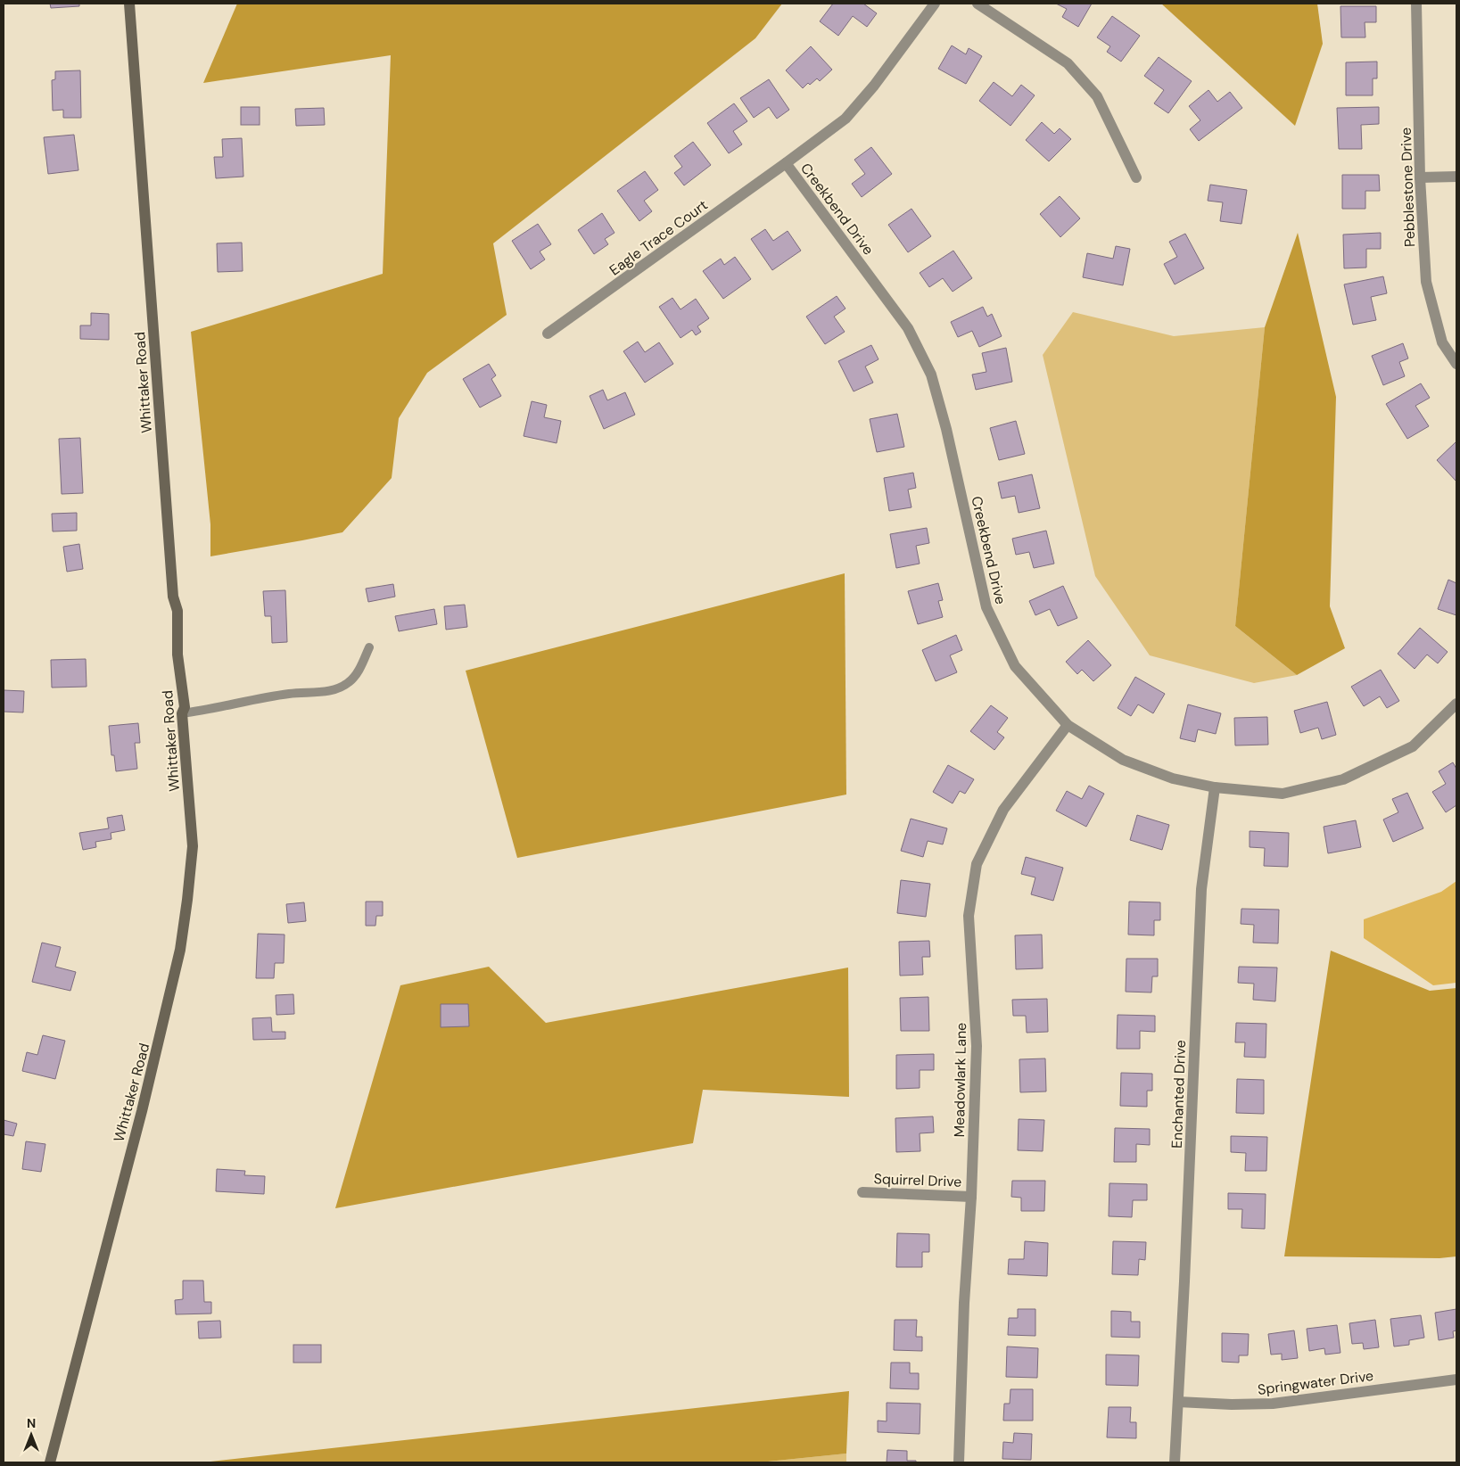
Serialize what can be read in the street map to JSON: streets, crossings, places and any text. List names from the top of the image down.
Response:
{
  "streets": {
    "main road": ["Whittaker Road"],
    "street": [
      "Pebblestone Drive",
      "Creekbend Drive",
      "Eagle Trace Court",
      "Meadowlark Lane",
      "Enchanted Drive",
      "Squirrel Drive",
      "Springwater Drive"
    ]
  },
  "crossings": [
    ["Creekbend Drive", "Eagle Trace Court"],
    ["Creekbend Drive", "Meadowlark Lane"],
    ["Creekbend Drive", "Enchanted Drive"],
    ["Meadowlark Lane", "Squirrel Drive"],
    ["Enchanted Drive", "Springwater Drive"]
  ],
  "north": "top"
}
